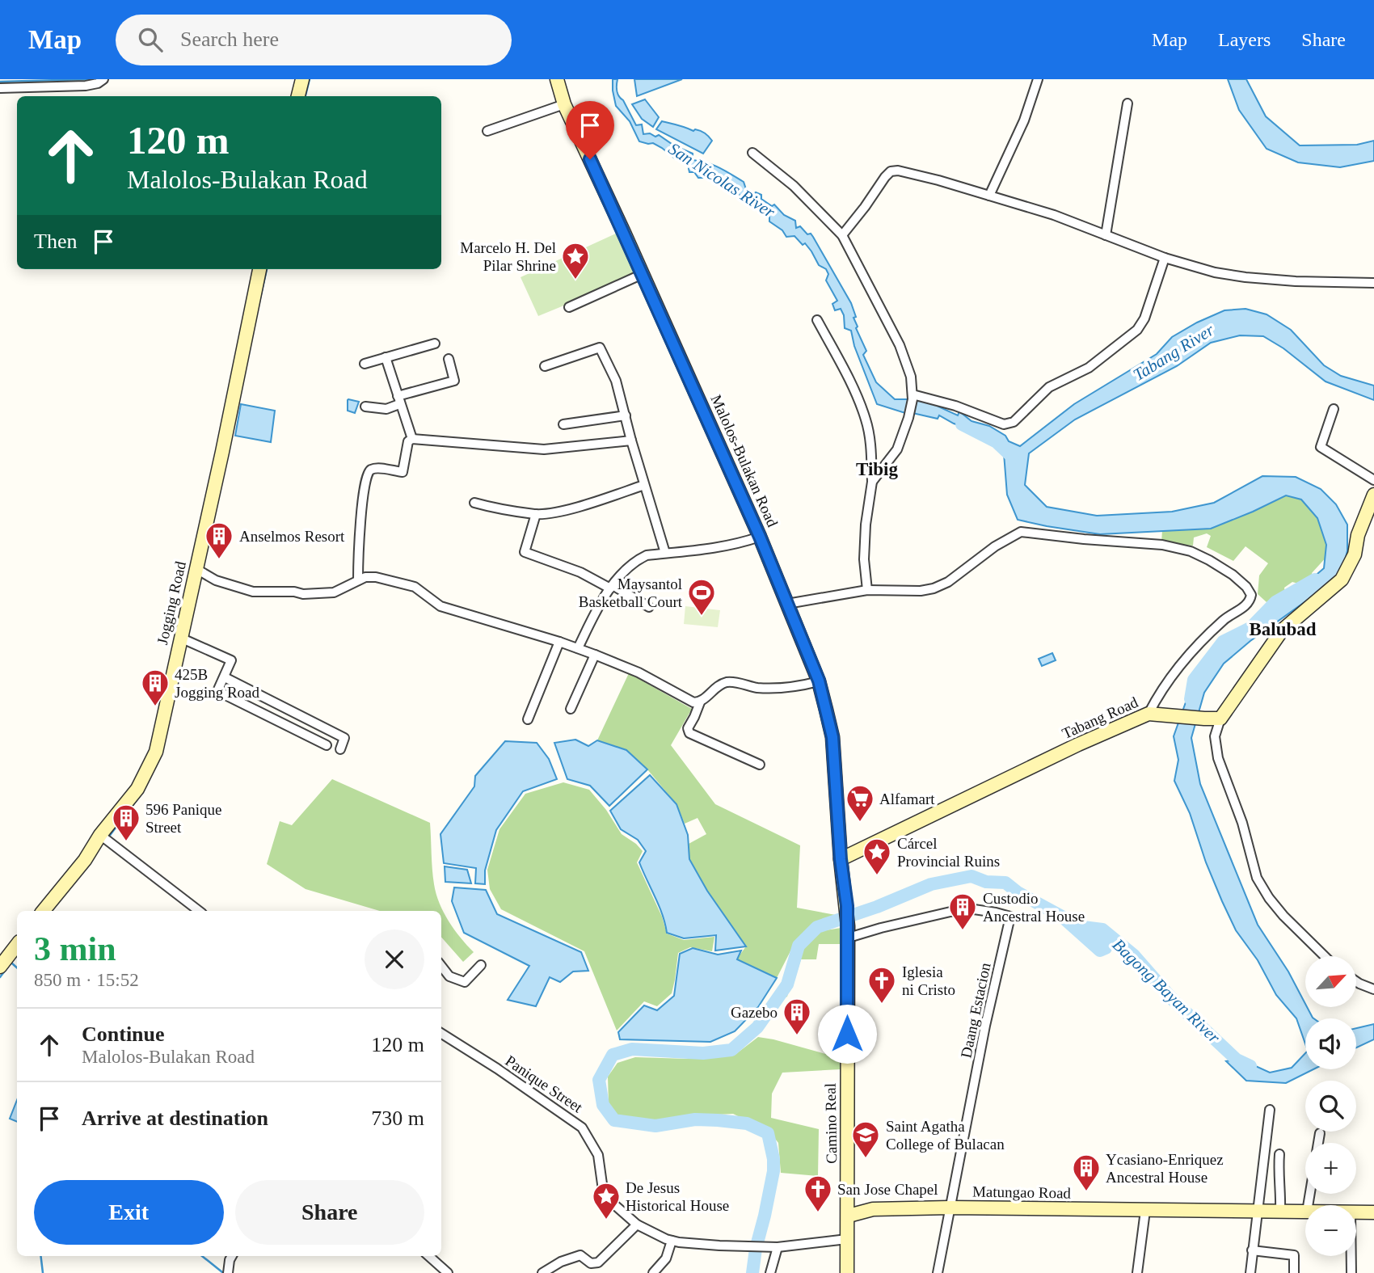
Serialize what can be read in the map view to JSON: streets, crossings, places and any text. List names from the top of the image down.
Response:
{
  "streets": {
    "main road": [
      "Malolos-Bulakan Road",
      "Jogging Road",
      "Tabang Road",
      "Camino Real",
      "Matungao Road"
    ],
    "street": ["Daang Estacion", "Panique Street"]
  },
  "crossings": [
    ["Malolos-Bulakan Road", "Tabang Road"],
    ["Malolos-Bulakan Road", "Camino Real"],
    ["Daang Estacion", "Camino Real"],
    ["Daang Estacion", "Matungao Road"],
    ["Panique Street", "Camino Real"],
    ["Camino Real", "Matungao Road"]
  ],
  "districts": ["Tibig", "Balubad"],
  "water": ["San Nicolas River", "Tabang River", "Bagong Bayan River"],
  "places": {
    "place": ["Marcelo H. Del Pilar Shrine", "Cárcel Provincial Ruins", "De Jesus Historical House"],
    "building": [
      "Anselmos Resort",
      "425B Jogging Road",
      "596 Panique Street",
      "Custodio Ancestral House",
      "Gazebo",
      "Ycasiano-Enriquez Ancestral House"
    ],
    "sports": ["Maysantol Basketball Court"],
    "supermarket": ["Alfamart"],
    "church": ["Iglesia ni Cristo", "San Jose Chapel"],
    "school or university": ["Saint Agatha College of Bulacan"]
  },
  "north": "top right",
  "page": {
    "header": "Map",
    "search": "Search here",
    "nav": ["Map", "Layers", "Share"],
    "turn": ["120 m", "Malolos-Bulakan Road"],
    "then": "Then",
    "heading": ["3 min", "850 m · 15:52"],
    "map_buttons": ["+", "−"],
    "list": [
      {
        "name": "Continue",
        "note": "Malolos-Bulakan Road",
        "value": "120 m"
      },
      {
        "name": "Arrive at destination",
        "value": "730 m"
      }
    ],
    "buttons": ["Exit", "Share"]
  }
}
